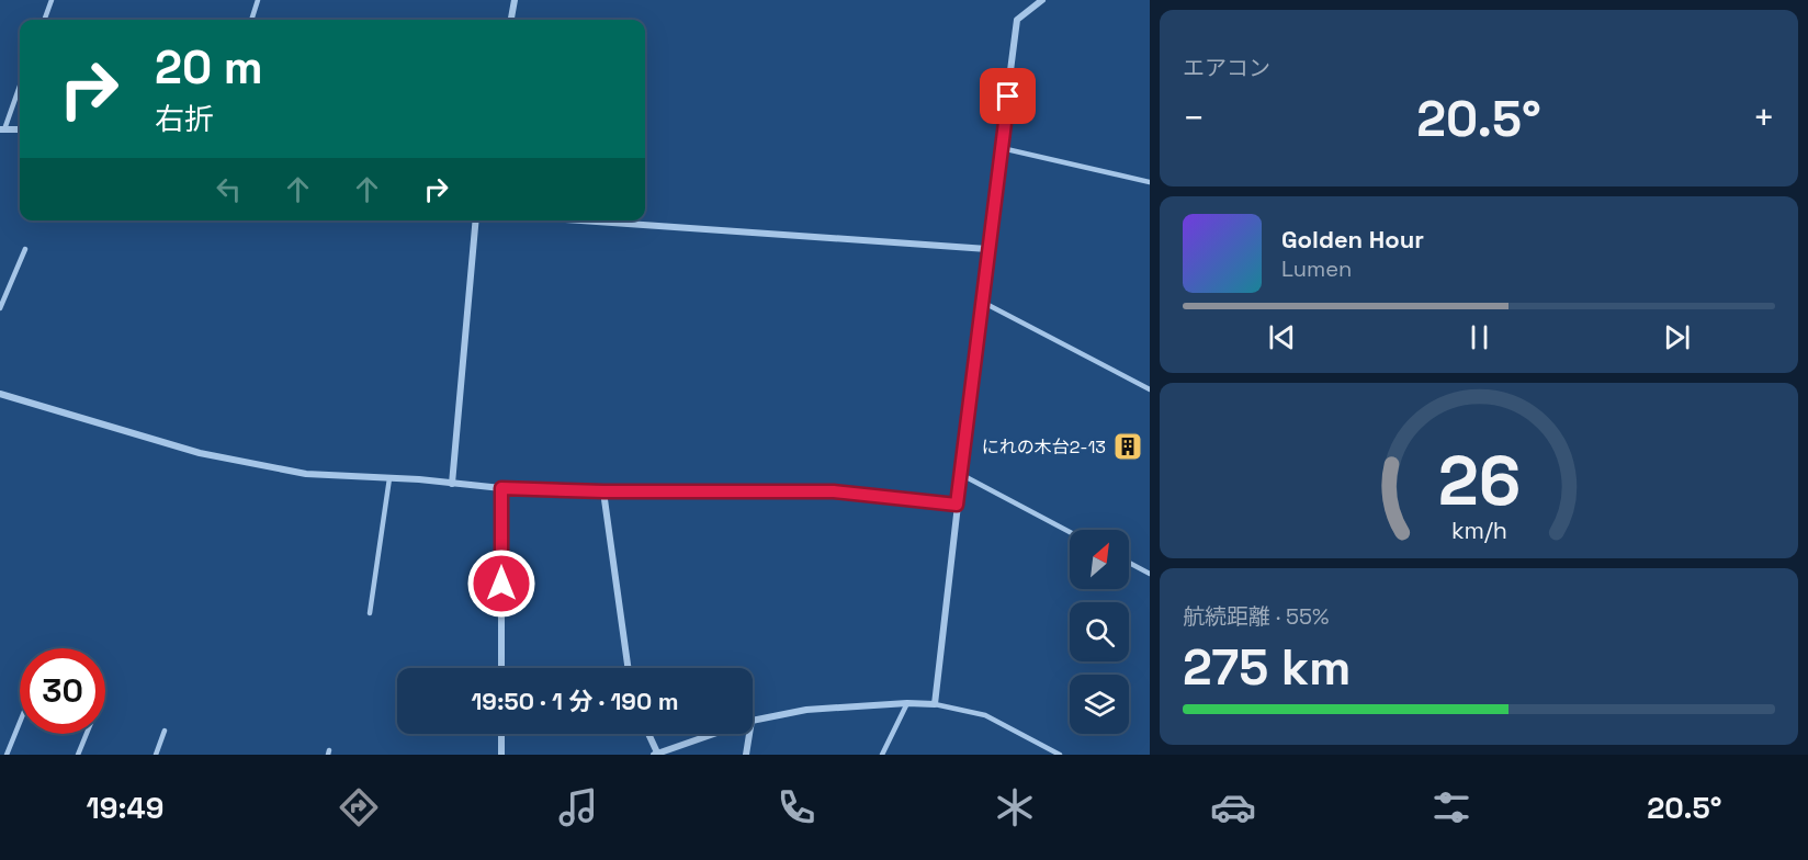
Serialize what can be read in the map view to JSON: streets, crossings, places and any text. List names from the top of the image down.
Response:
{
  "places": {
    "building": ["にれの木台2-13"]
  },
  "north": "top right",
  "page": {
    "tile": [
      "エアコン",
      ["航続距離 · 55%", "275 km"]
    ],
    "turn": ["20 m", "右折"],
    "heat": ["−", "20.5°", "+"],
    "song": ["Golden Hour", "Lumen"],
    "limit": "30",
    "trip": "19:50 · 1 分 · 190 m",
    "tabs": ["19:49", "20.5°"],
    "gauge": ["26", "km/h"]
  }
}
